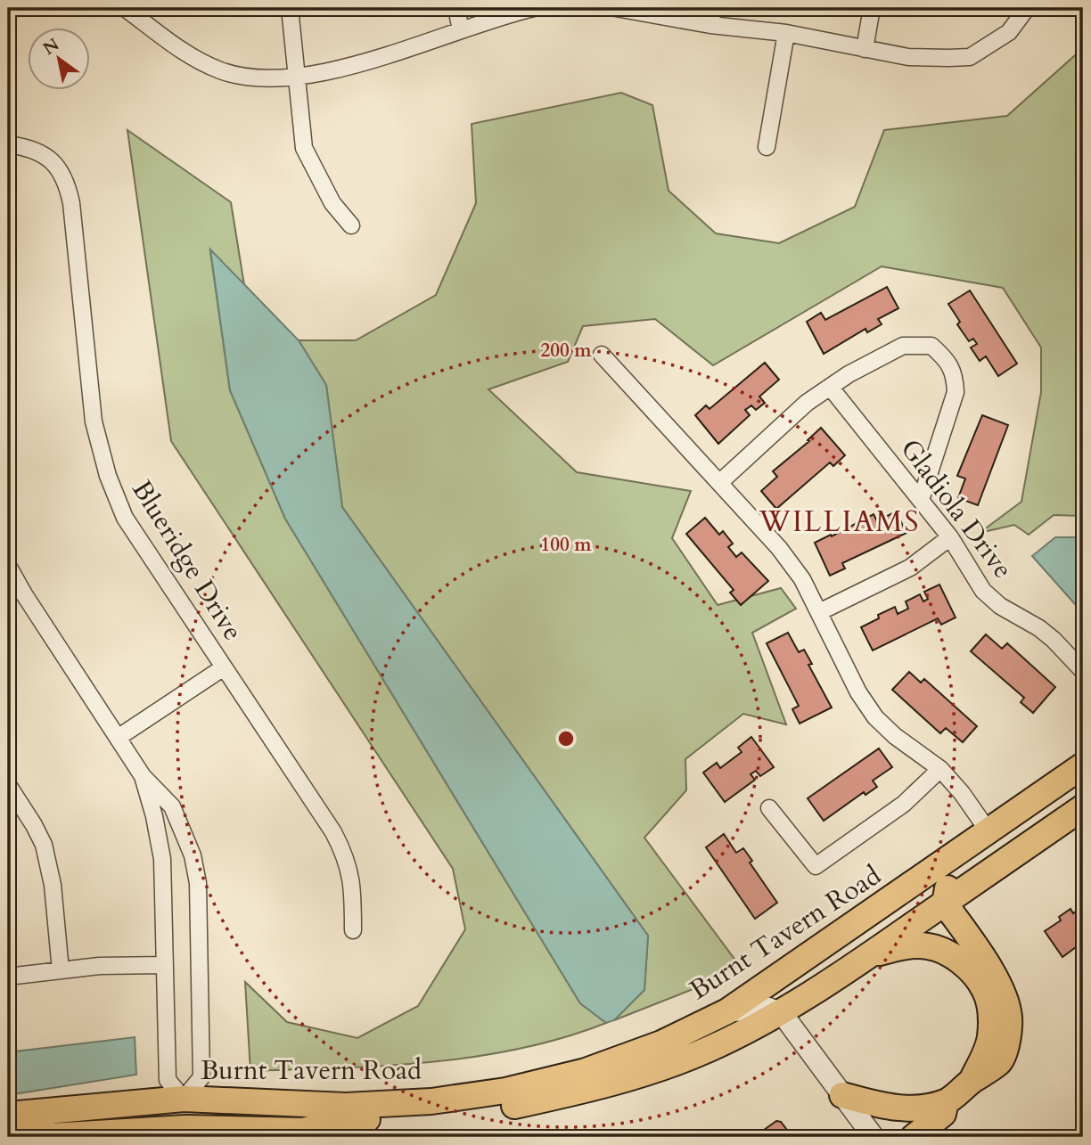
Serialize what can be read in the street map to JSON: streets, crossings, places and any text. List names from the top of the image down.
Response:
{
  "streets": {
    "main road": ["Burnt Tavern Road"],
    "street": ["Gladiola Drive", "Blueridge Drive"]
  },
  "districts": ["WILLIAMS"],
  "north": "top left",
  "rings": ["200 m", "100 m"]
}
